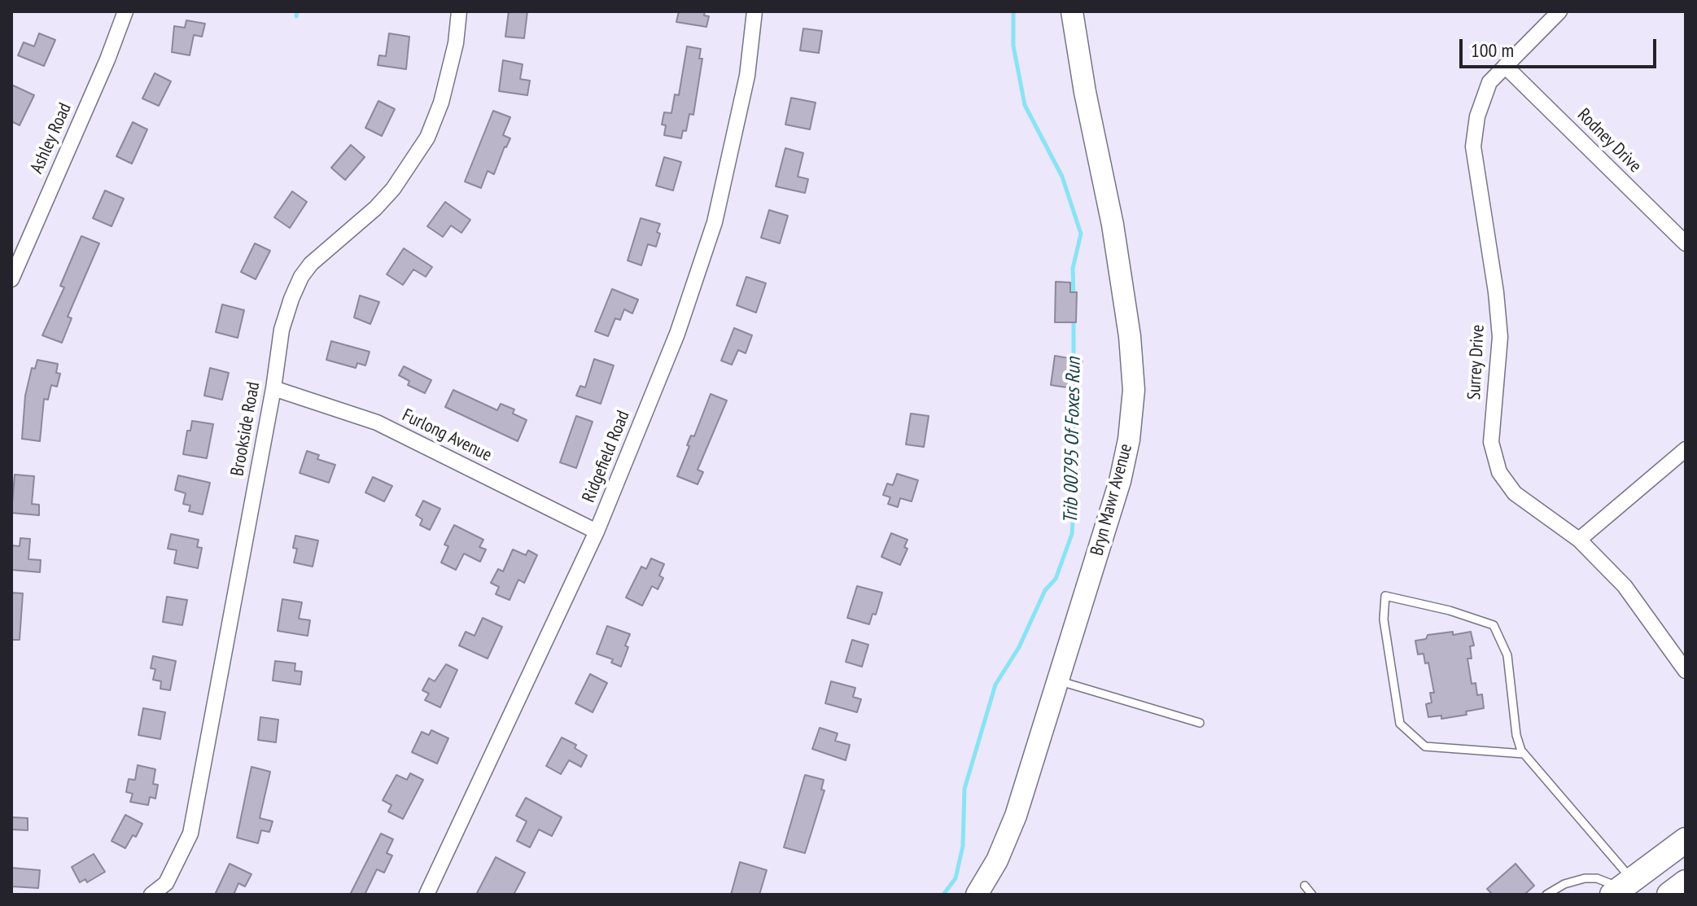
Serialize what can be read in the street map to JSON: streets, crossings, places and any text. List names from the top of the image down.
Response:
{
  "streets": {
    "main road": ["Bryn Mawr Avenue"],
    "street": [
      "Ashley Road",
      "Rodney Drive",
      "Surrey Drive",
      "Brookside Road",
      "Furlong Avenue",
      "Ridgefield Road"
    ]
  },
  "crossings": [
    ["Rodney Drive", "Surrey Drive"],
    ["Brookside Road", "Furlong Avenue"],
    ["Furlong Avenue", "Ridgefield Road"]
  ],
  "water": ["Trib 00795 Of Foxes Run"],
  "scale_bar": "100 m"
}
